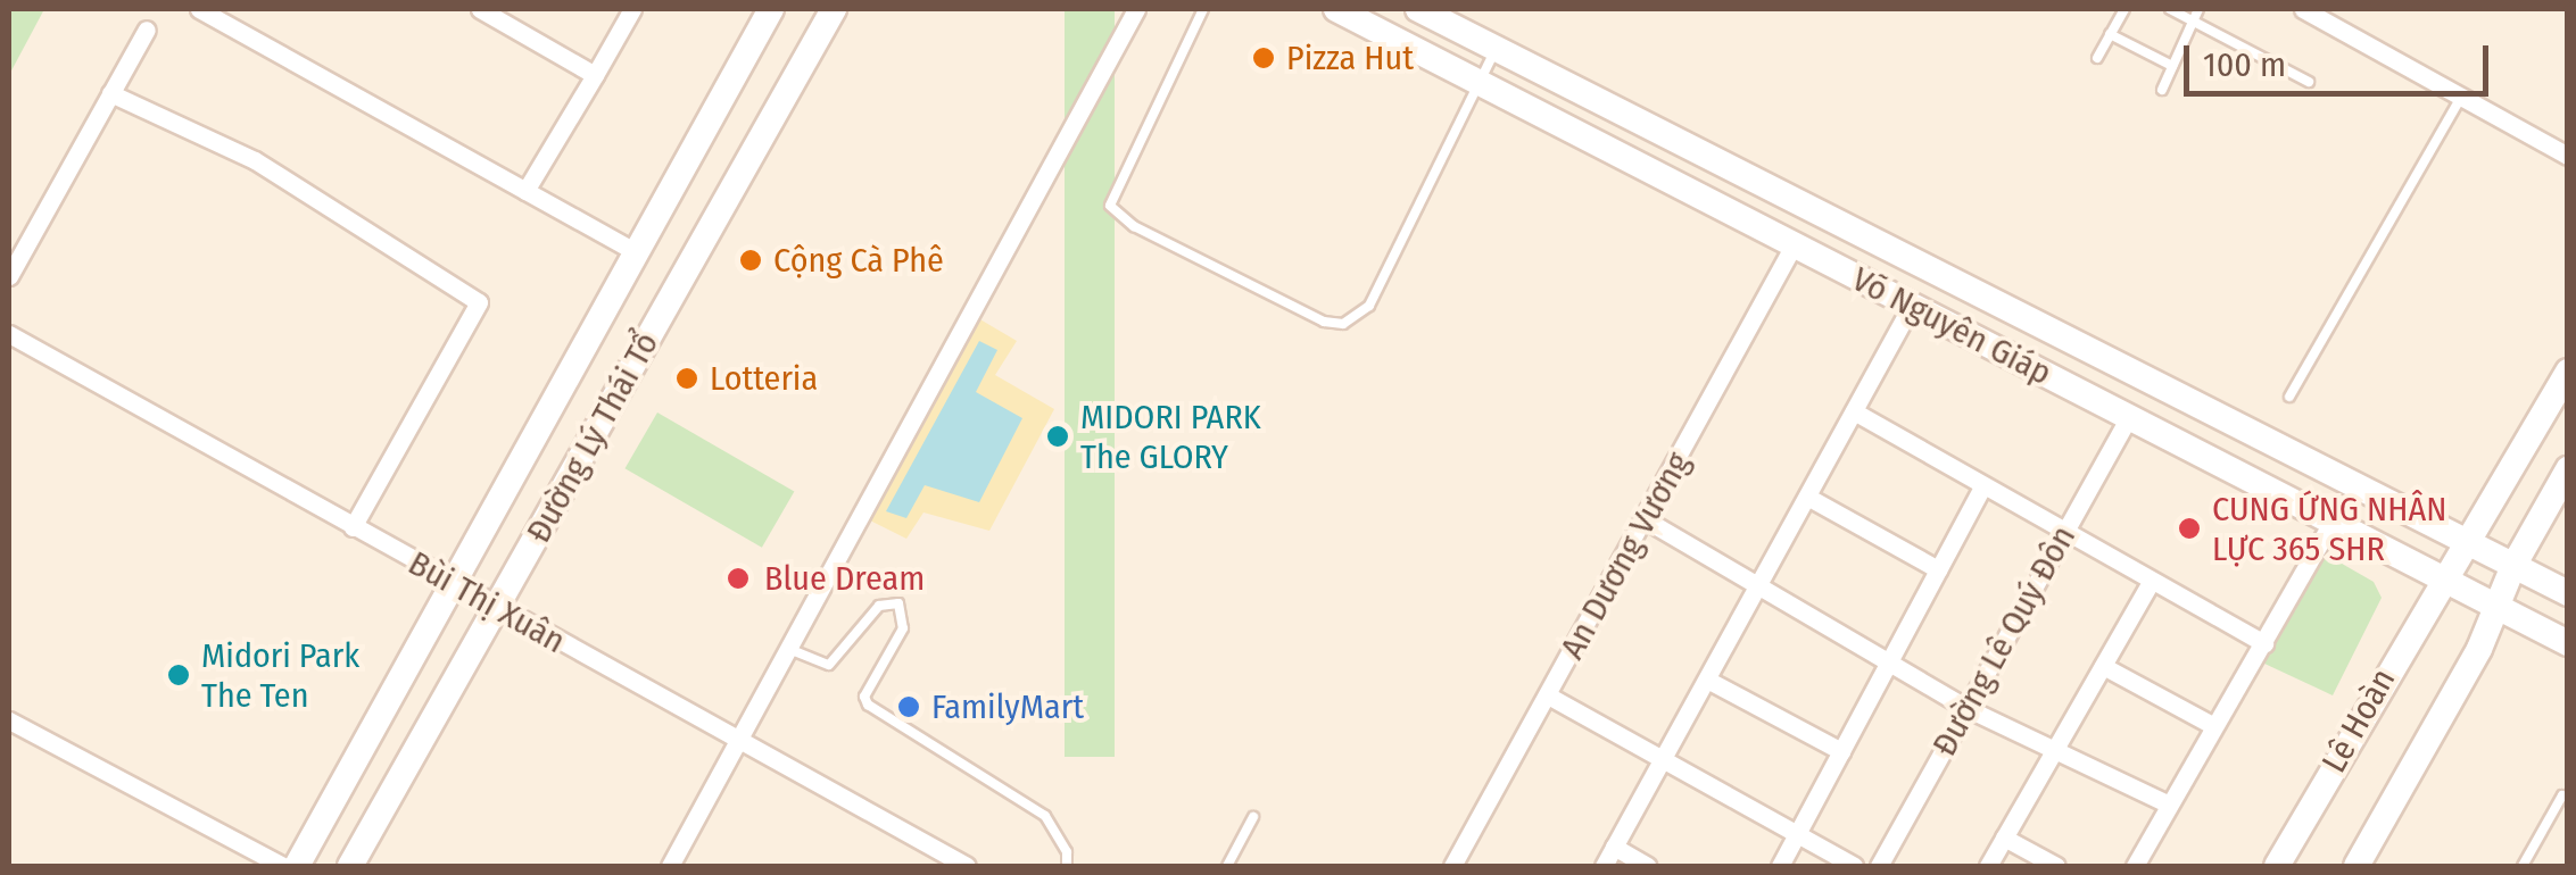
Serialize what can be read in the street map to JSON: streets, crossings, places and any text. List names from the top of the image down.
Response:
{
  "streets": {
    "street": [
      "Võ Nguyên Giáp",
      "Đường Lý Thái Tổ",
      "An Dương Vương",
      "Bùi Thị Xuân",
      "Đường Lê Quý Đôn",
      "Lê Hoàn"
    ]
  },
  "crossings": [
    ["Võ Nguyên Giáp", "An Dương Vương"],
    ["Võ Nguyên Giáp", "Đường Lê Quý Đôn"],
    ["Võ Nguyên Giáp", "Lê Hoàn"],
    ["Đường Lý Thái Tổ", "Bùi Thị Xuân"]
  ],
  "places": [
    "Pizza Hut",
    "Cộng Cà Phê",
    "Lotteria",
    "MIDORI PARK The GLORY",
    "CUNG ỨNG NHÂN LỰC 365 SHR",
    "Blue Dream",
    "Midori Park The Ten",
    "FamilyMart"
  ],
  "scale_bar": "100 m"
}
